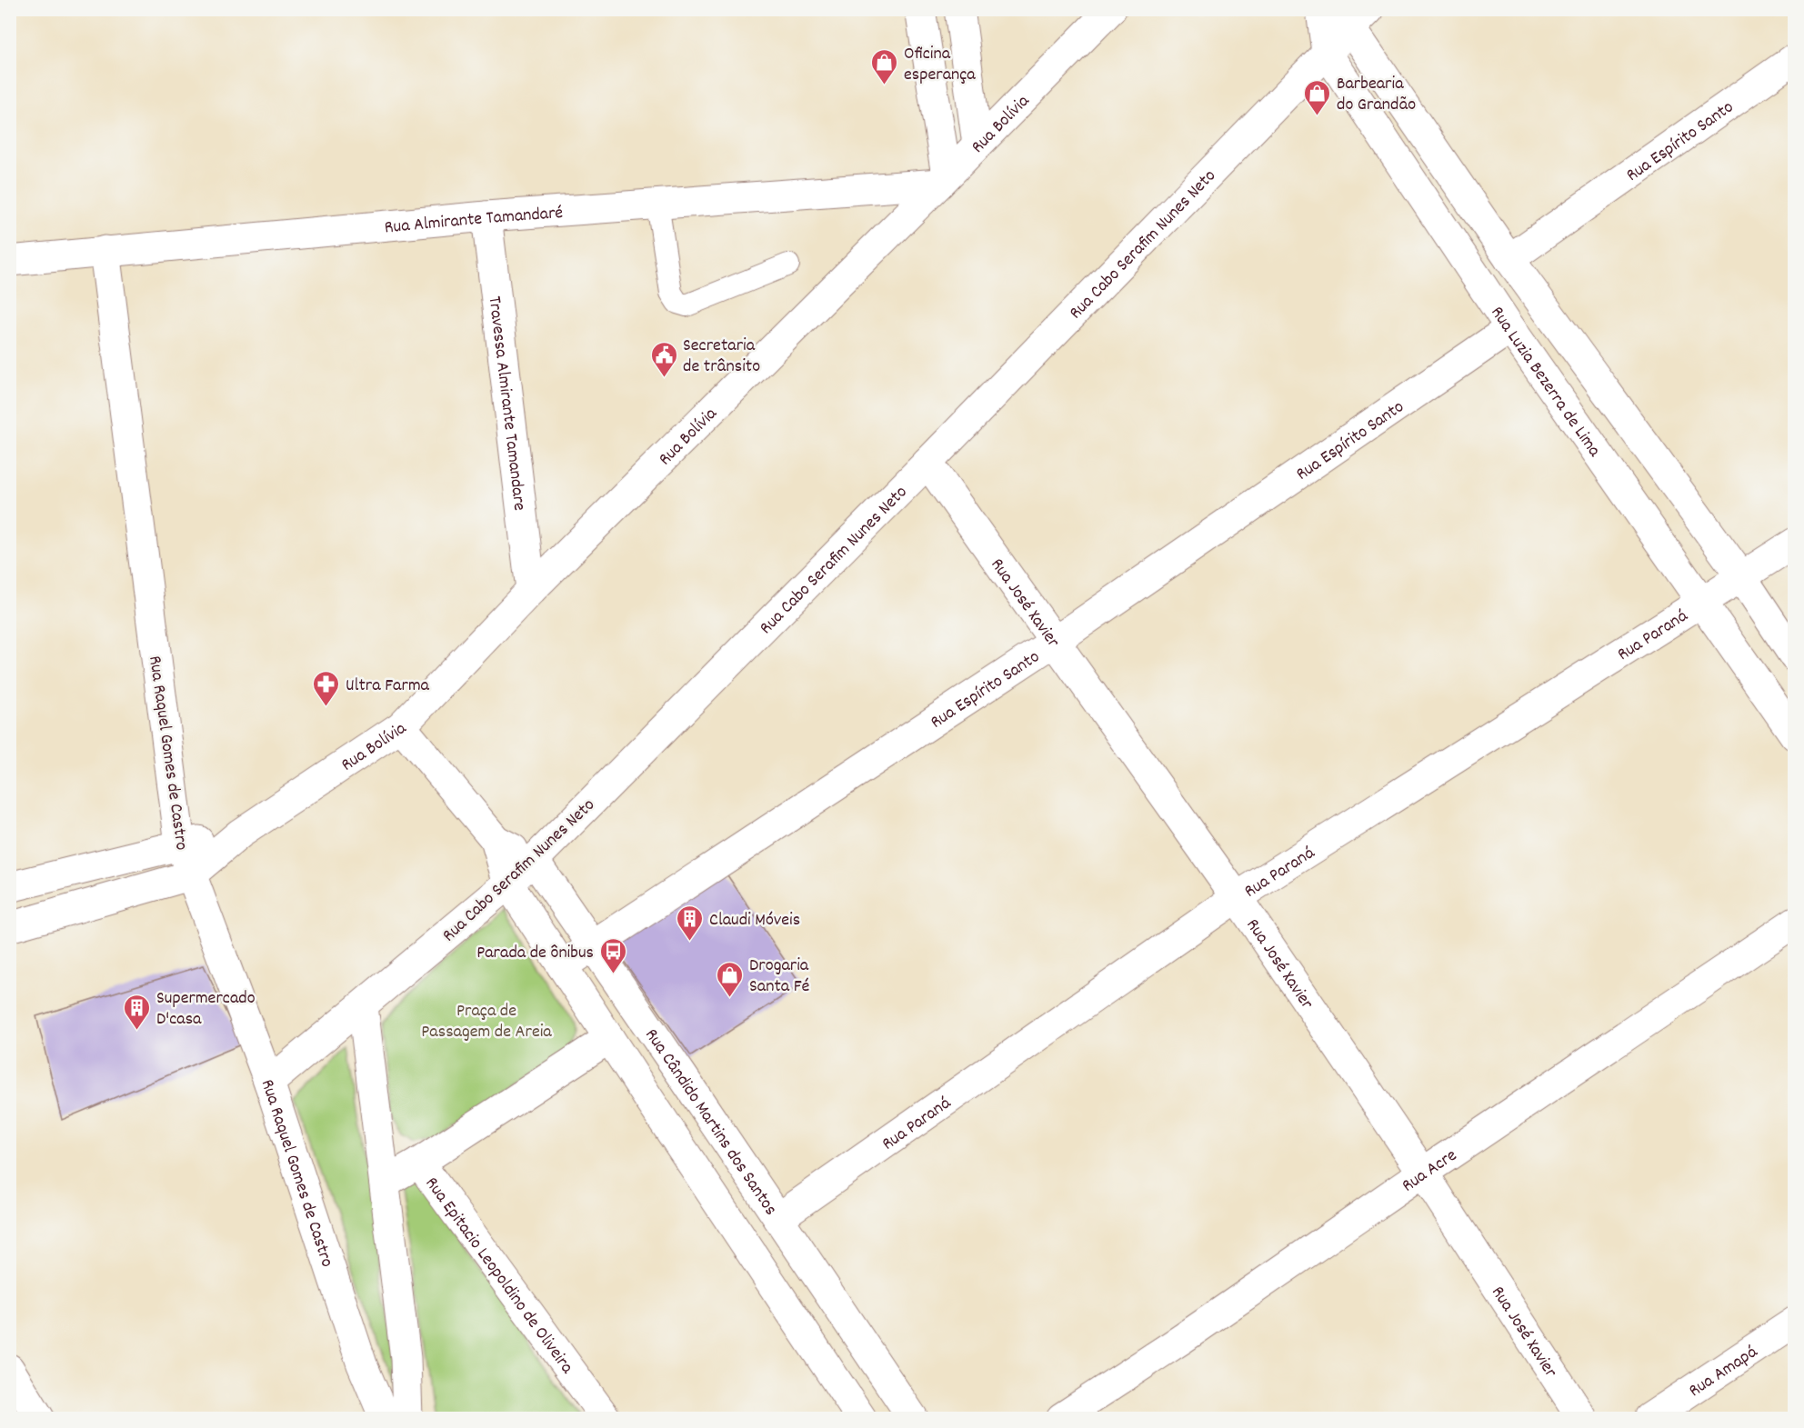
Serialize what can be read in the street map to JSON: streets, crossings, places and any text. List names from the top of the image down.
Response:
{
  "streets": {
    "street": [
      "Rua Bolívia",
      "Rua Espírito Santo",
      "Rua Almirante Tamandaré",
      "Rua Cabo Serafim Nunes Neto",
      "Rua Luzia Bezerra de Lima",
      "Travessa Almirante Tamandare",
      "Rua José Xavier",
      "Rua Paraná",
      "Rua Raquel Gomes de Castro",
      "Rua Cândido Martins dos Santos",
      "Rua Acre",
      "Rua Epitacio Leopoldino de Oliveira",
      "Rua Amapá"
    ]
  },
  "crossings": [
    ["Rua Bolívia", "Rua Almirante Tamandaré"],
    ["Rua Bolívia", "Travessa Almirante Tamandare"],
    ["Rua Bolívia", "Rua Raquel Gomes de Castro"],
    ["Rua Bolívia", "Rua Cândido Martins dos Santos"],
    ["Rua Espírito Santo", "Rua Luzia Bezerra de Lima"],
    ["Rua Espírito Santo", "Rua José Xavier"],
    ["Rua Espírito Santo", "Rua Cândido Martins dos Santos"],
    ["Rua Almirante Tamandaré", "Travessa Almirante Tamandare"],
    ["Rua Almirante Tamandaré", "Rua Raquel Gomes de Castro"],
    ["Rua Cabo Serafim Nunes Neto", "Rua Luzia Bezerra de Lima"],
    ["Rua Cabo Serafim Nunes Neto", "Rua José Xavier"],
    ["Rua Cabo Serafim Nunes Neto", "Rua Raquel Gomes de Castro"],
    ["Rua Cabo Serafim Nunes Neto", "Rua Cândido Martins dos Santos"],
    ["Rua Luzia Bezerra de Lima", "Rua Paraná"],
    ["Rua José Xavier", "Rua Paraná"],
    ["Rua José Xavier", "Rua Acre"],
    ["Rua Paraná", "Rua Cândido Martins dos Santos"]
  ],
  "parks": ["Praça de Passagem de Areia"],
  "places": {
    "shop": ["Oficina esperança", "Barbearia do Grandão", "Drogaria Santa Fé"],
    "public building": ["Secretaria de trânsito"],
    "pharmacy": ["Ultra Farma"],
    "building": ["Claudi Móveis", "Supermercado D'casa"],
    "bus stop": ["Parada de ônibus"]
  }
}
